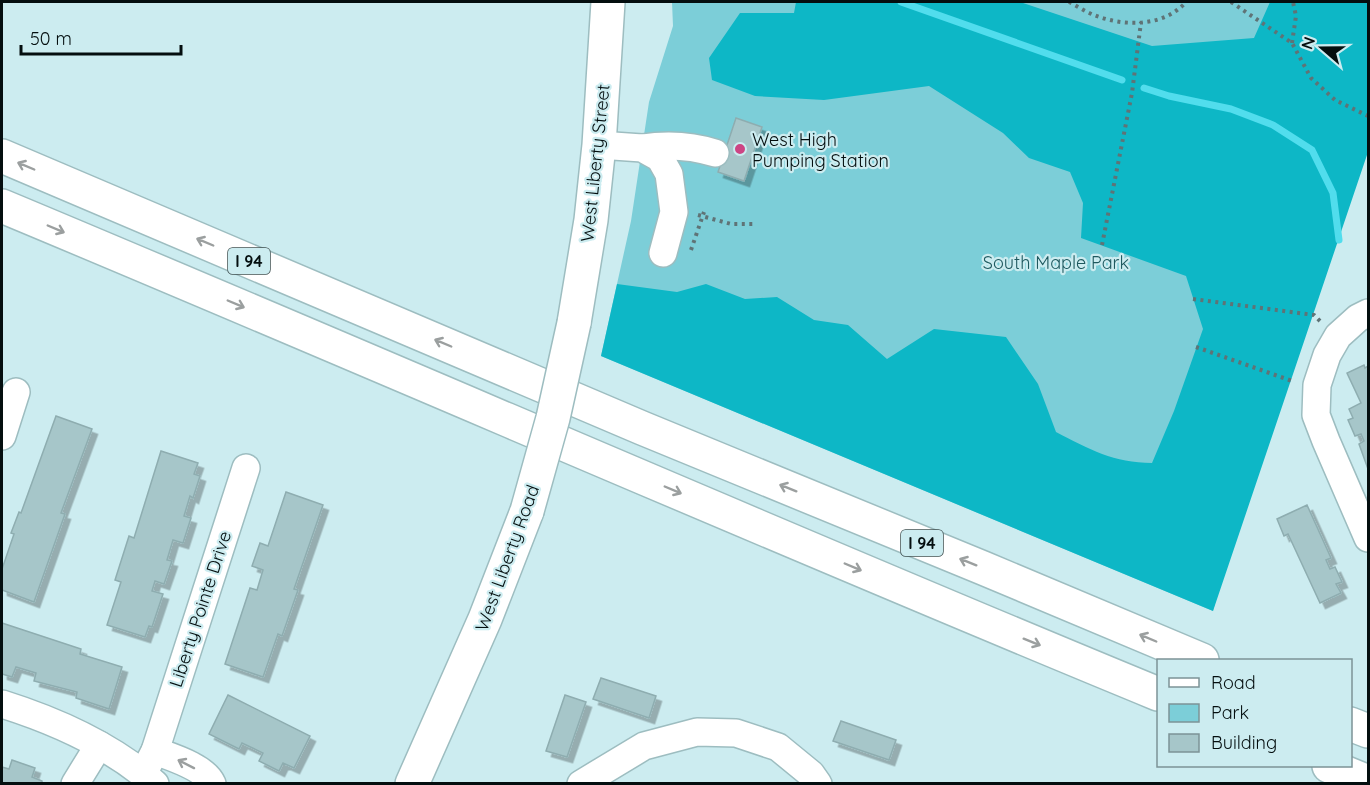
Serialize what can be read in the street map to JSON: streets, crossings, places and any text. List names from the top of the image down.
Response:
{
  "streets": {
    "main road": ["West Liberty Street", "I 94", "West Liberty Road"],
    "street": ["Liberty Pointe Drive"]
  },
  "crossings": [
    ["West Liberty Street", "West Liberty Road"]
  ],
  "parks": ["South Maple Park"],
  "places": ["West High Pumping Station"],
  "legend": ["Road", "Park", "Building"],
  "scale_bar": "50 m",
  "north": "left"
}
